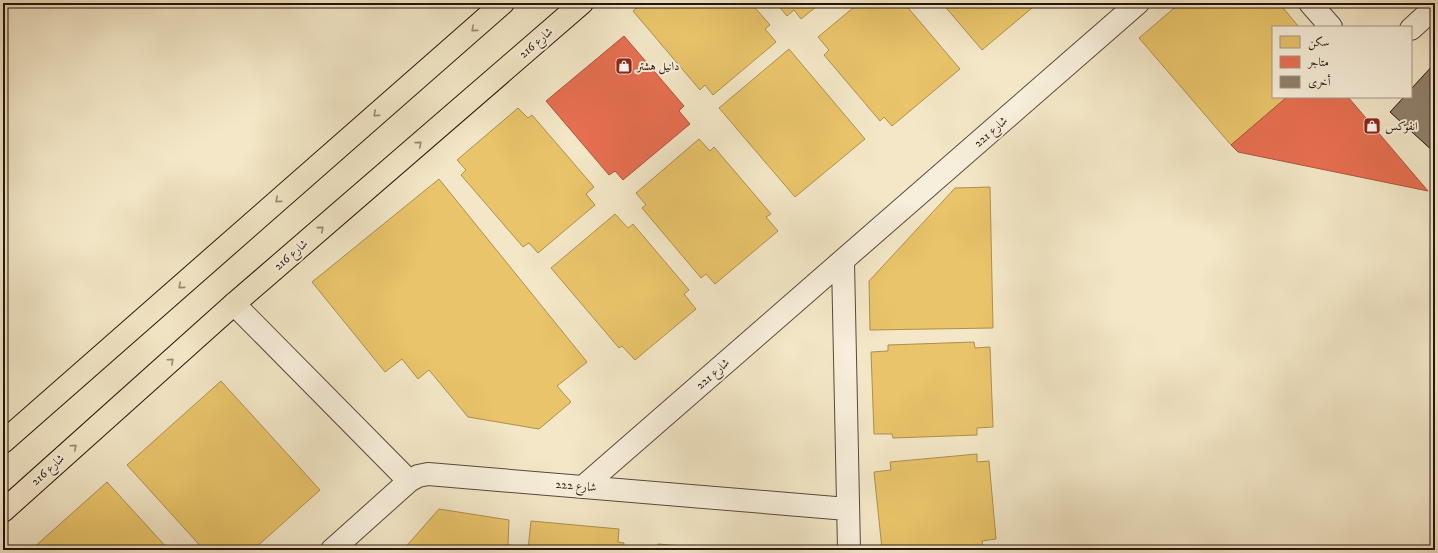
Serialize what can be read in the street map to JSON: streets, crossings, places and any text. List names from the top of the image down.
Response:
{
  "streets": {
    "main road": ["شارع 216"],
    "street": ["شارع 221", "شارع 222"]
  },
  "crossings": [
    ["شارع 221", "شارع 222"]
  ],
  "places": {
    "shop": ["دانيل هشتر", "انفوكس"]
  },
  "legend": ["سكن", "متاجر", "أخرى"]
}
